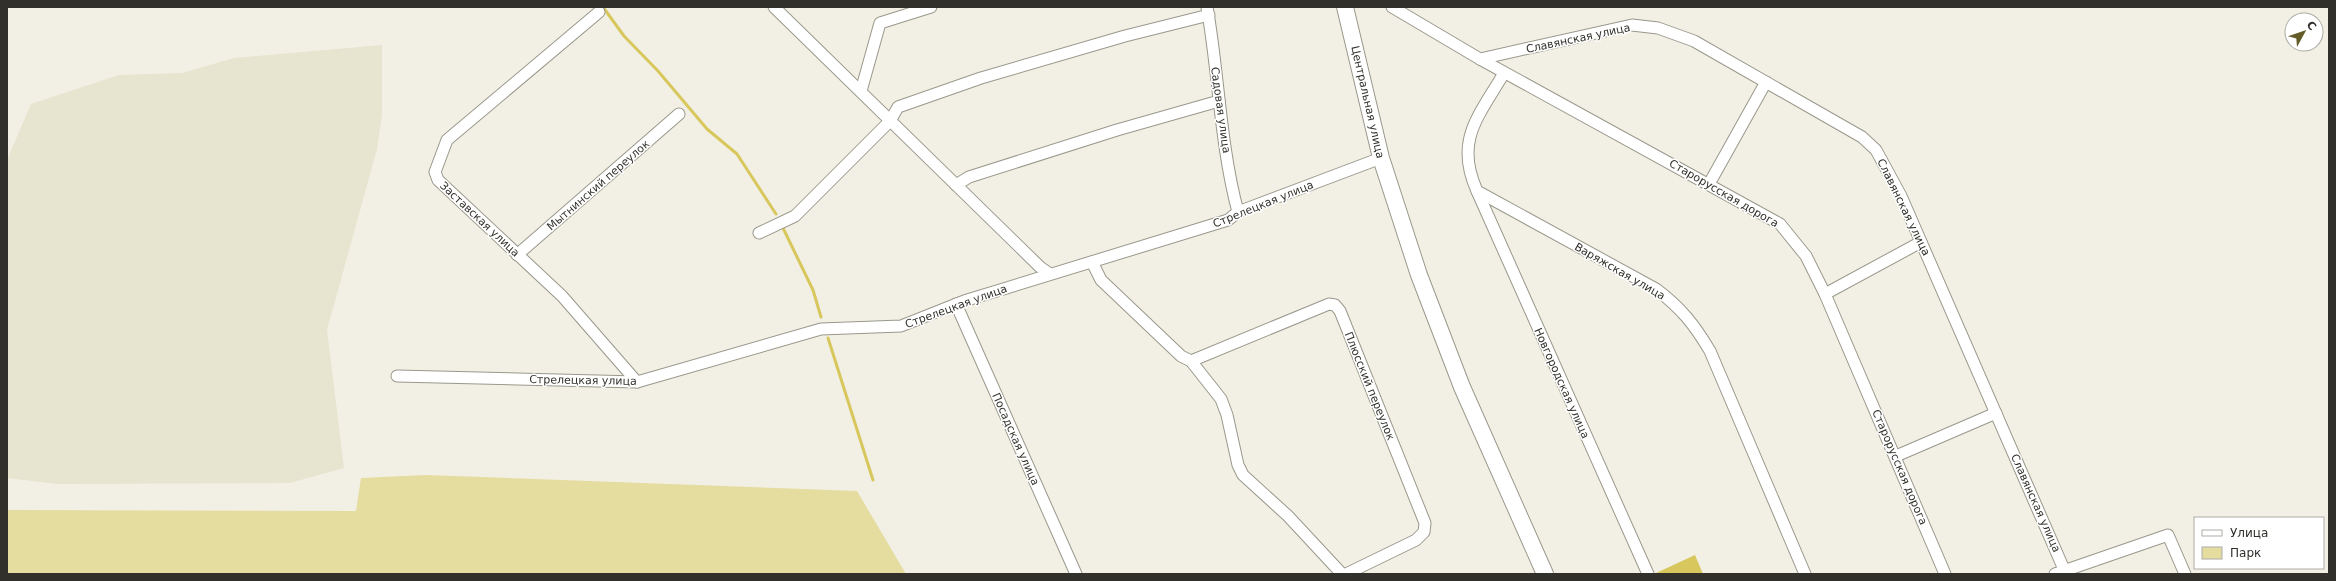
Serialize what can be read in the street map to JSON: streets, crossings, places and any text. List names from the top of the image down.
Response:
{
  "streets": {
    "main road": ["Центральная улица"],
    "street": [
      "Славянская улица",
      "Садовая улица",
      "Мытнинский переулок",
      "Старорусская дорога",
      "Стрелецкая улица",
      "Заставская улица",
      "Варяжская улица",
      "Новгородская улица",
      "Плюсский переулок",
      "Посадская улица"
    ]
  },
  "crossings": [
    ["Славянская улица", "Старорусская дорога"],
    ["Центральная улица", "Стрелецкая улица"],
    ["Садовая улица", "Стрелецкая улица"],
    ["Мытнинский переулок", "Заставская улица"],
    ["Стрелецкая улица", "Заставская улица"],
    ["Стрелецкая улица", "Посадская улица"],
    ["Варяжская улица", "Новгородская улица"]
  ],
  "legend": ["Улица", "Парк"],
  "north": "top right"
}
